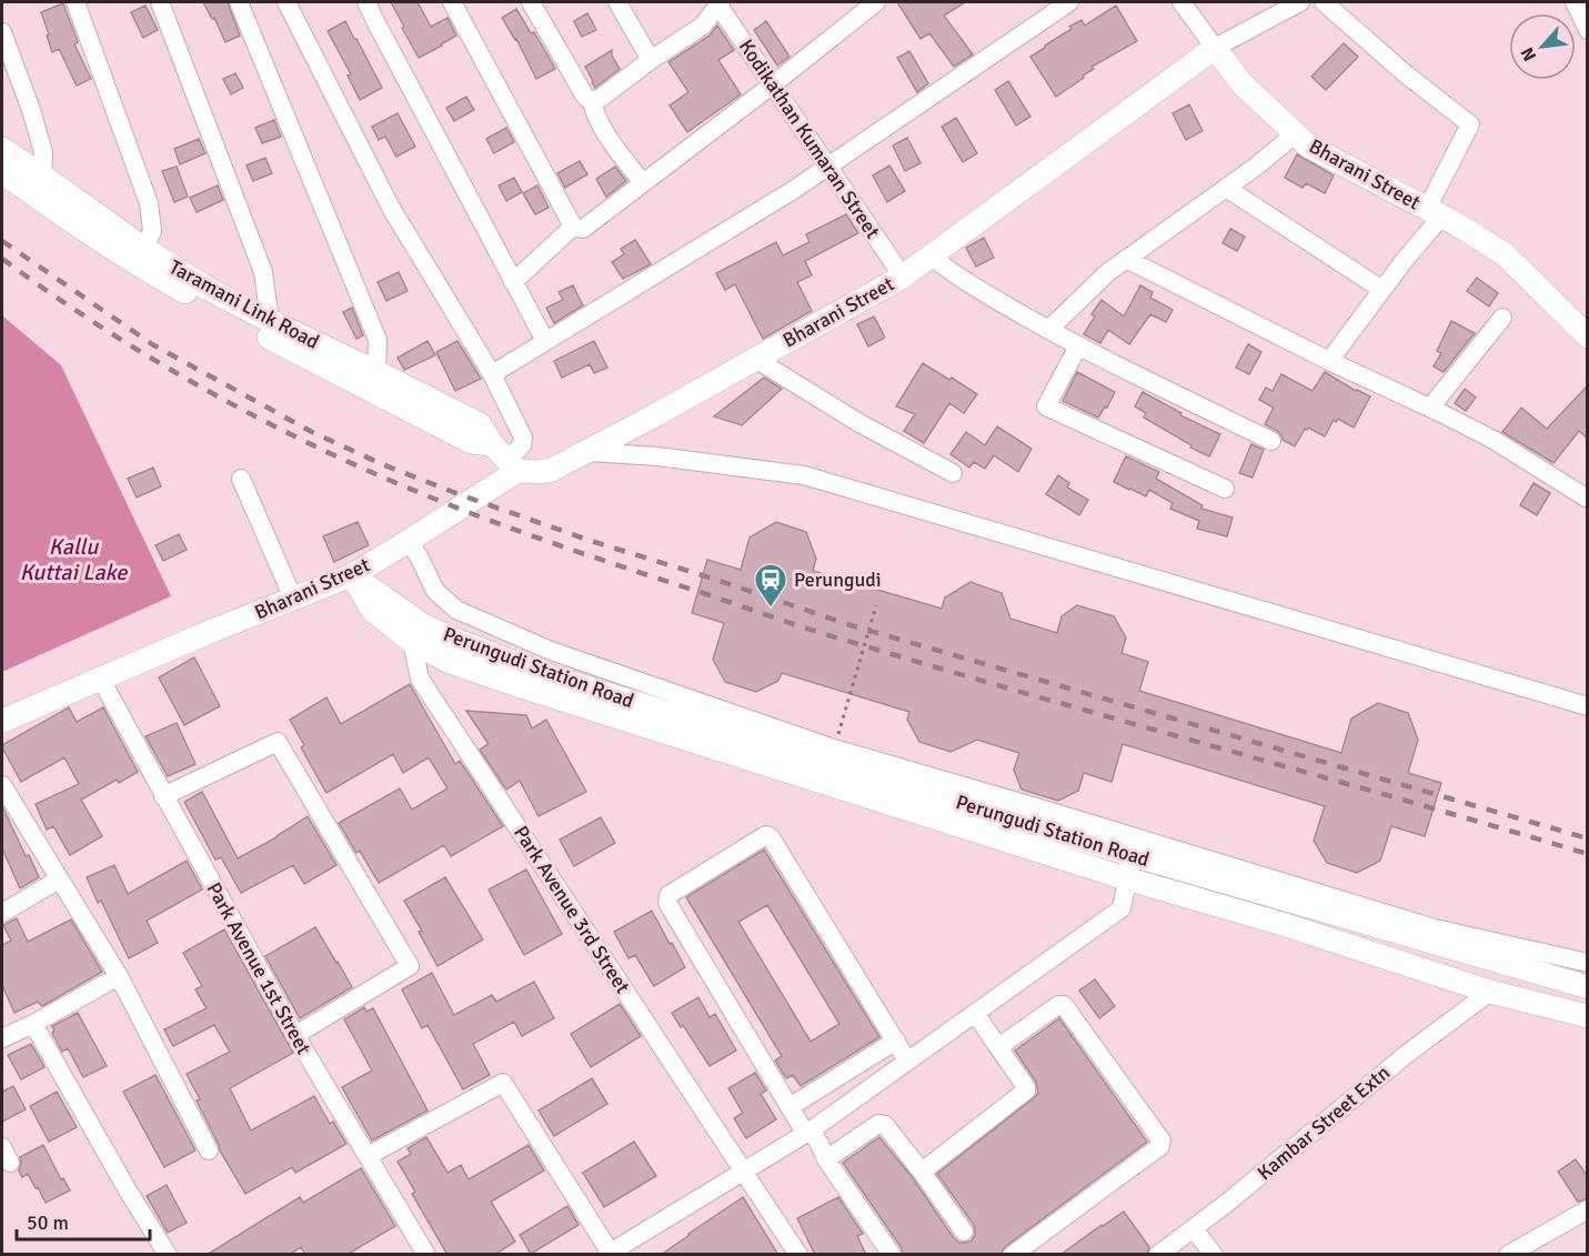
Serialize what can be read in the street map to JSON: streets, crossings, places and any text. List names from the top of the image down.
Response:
{
  "streets": {
    "street": [
      "Kodikathan Kumaran Street",
      "Bharani Street",
      "Taramani Link Road",
      "Perungudi Station Road",
      "Park Avenue 3rd Street",
      "Park Avenue 1st Street",
      "Kambar Street Extn"
    ]
  },
  "crossings": [
    ["Kodikathan Kumaran Street", "Bharani Street"],
    ["Bharani Street", "Taramani Link Road"],
    ["Bharani Street", "Perungudi Station Road"],
    ["Bharani Street", "Park Avenue 1st Street"],
    ["Perungudi Station Road", "Park Avenue 3rd Street"],
    ["Perungudi Station Road", "Kambar Street Extn"]
  ],
  "water": ["Kallu Kuttai Lake"],
  "places": {
    "station": ["Perungudi"]
  },
  "scale_bar": "50 m",
  "north": "bottom left"
}
